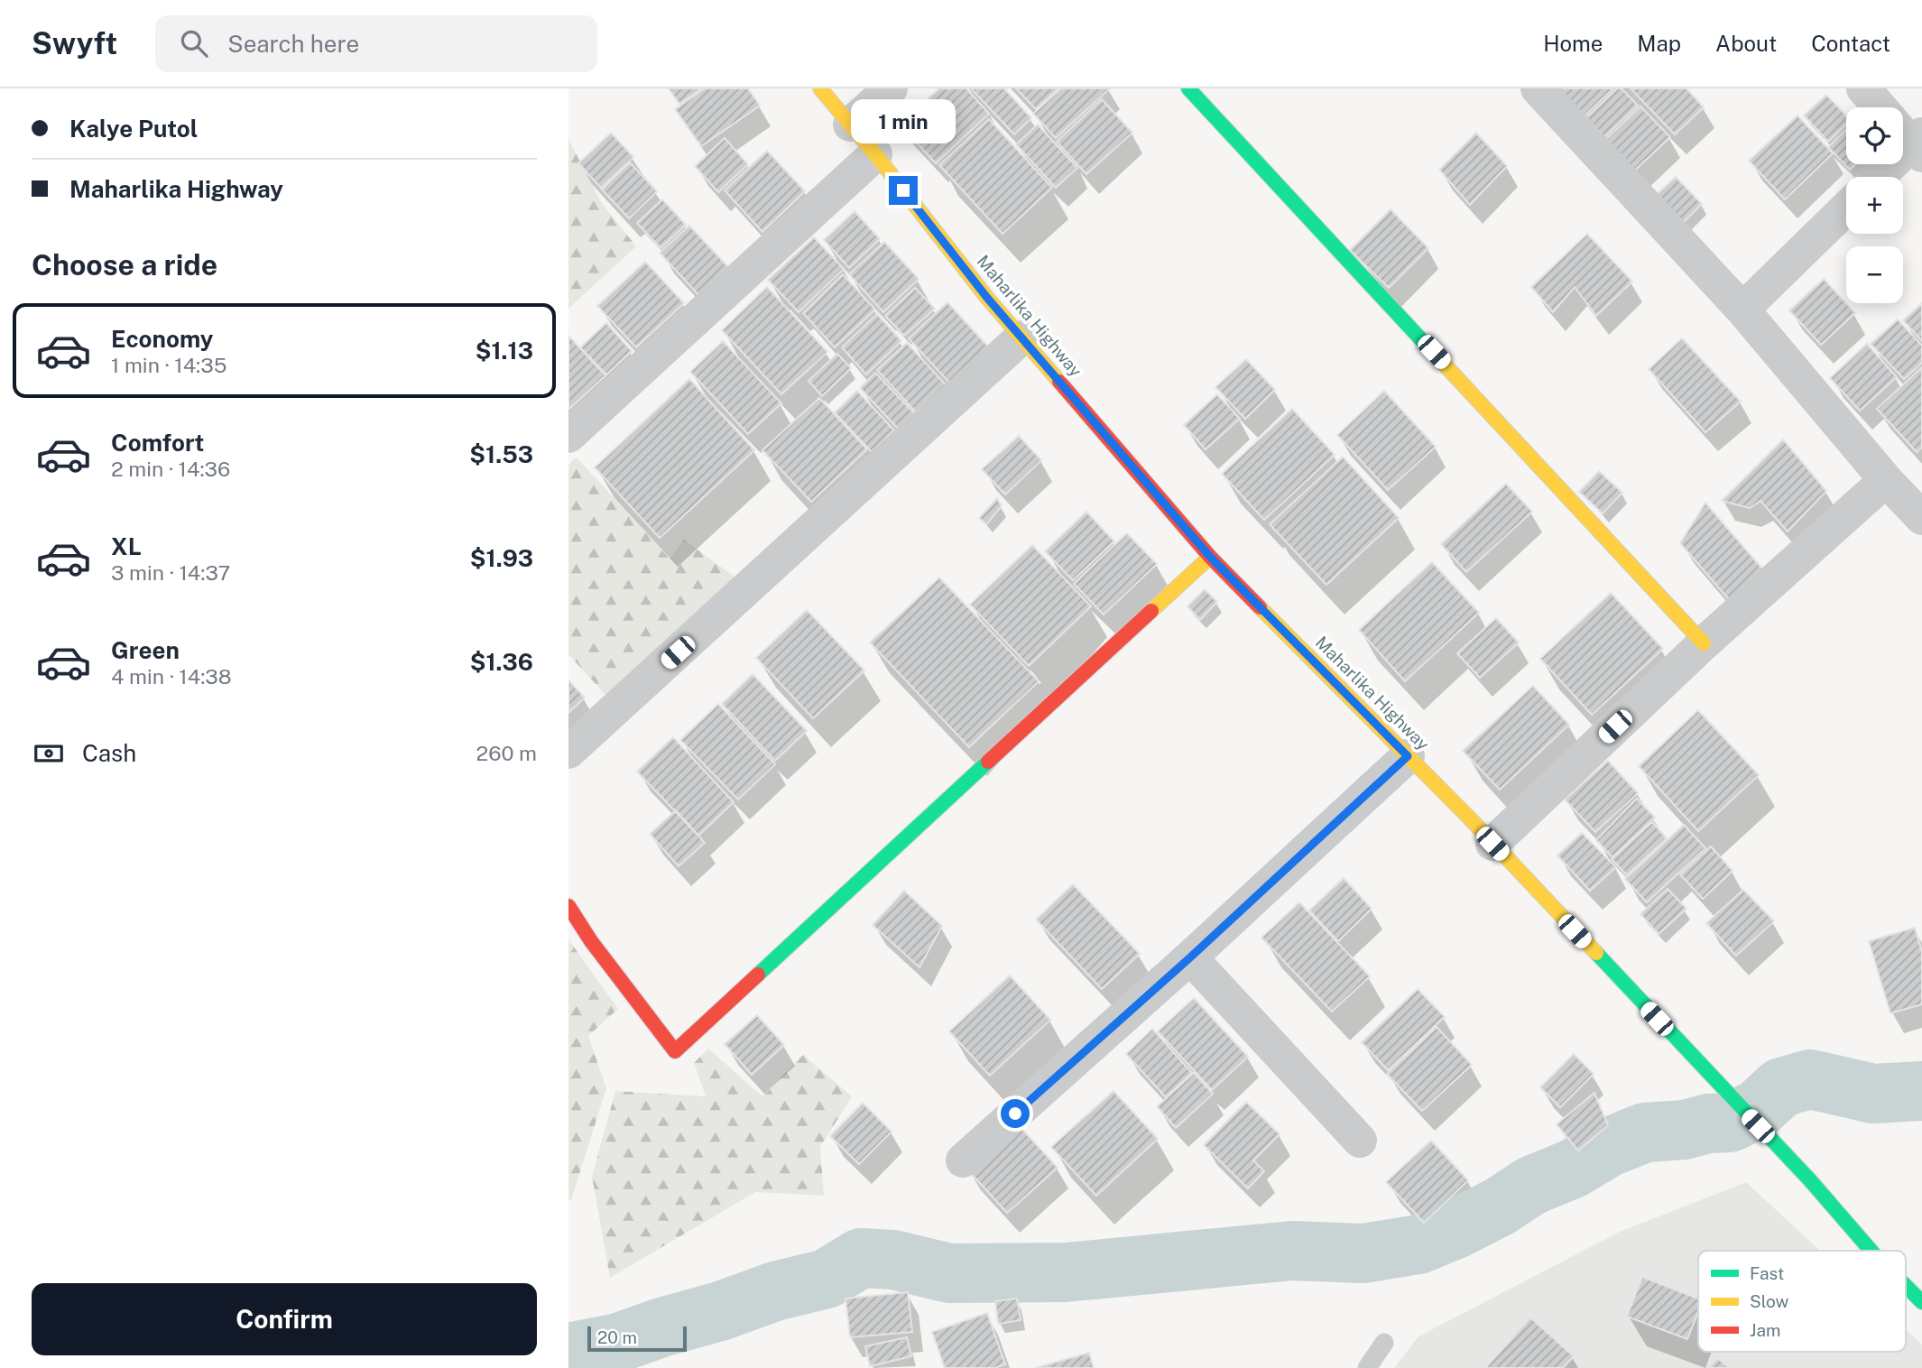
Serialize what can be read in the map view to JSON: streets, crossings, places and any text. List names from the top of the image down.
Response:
{
  "streets": {
    "main road": ["Maharlika Highway"]
  },
  "legend": ["Fast", "Slow", "Jam"],
  "scale_bar": "20 m",
  "page": {
    "header": "Swyft",
    "search": "Search here",
    "nav": [
      "Home",
      "Map",
      "About",
      "Contact"
    ],
    "banner": ["Kalye Putol", "Maharlika Highway"],
    "bubble": "1 min",
    "map_buttons": ["+", "−"],
    "heading": "Choose a ride",
    "list": [
      {
        "name": "Economy",
        "note": "1 min · 14:35",
        "value": "$1.13"
      },
      {
        "name": "Comfort",
        "note": "2 min · 14:36",
        "value": "$1.53"
      },
      {
        "name": "XL",
        "note": "3 min · 14:37",
        "value": "$1.93"
      },
      {
        "name": "Green",
        "note": "4 min · 14:38",
        "value": "$1.36"
      }
    ],
    "pay": ["Cash", "260 m"],
    "buttons": "Confirm",
    "scale": "20 m"
  }
}
